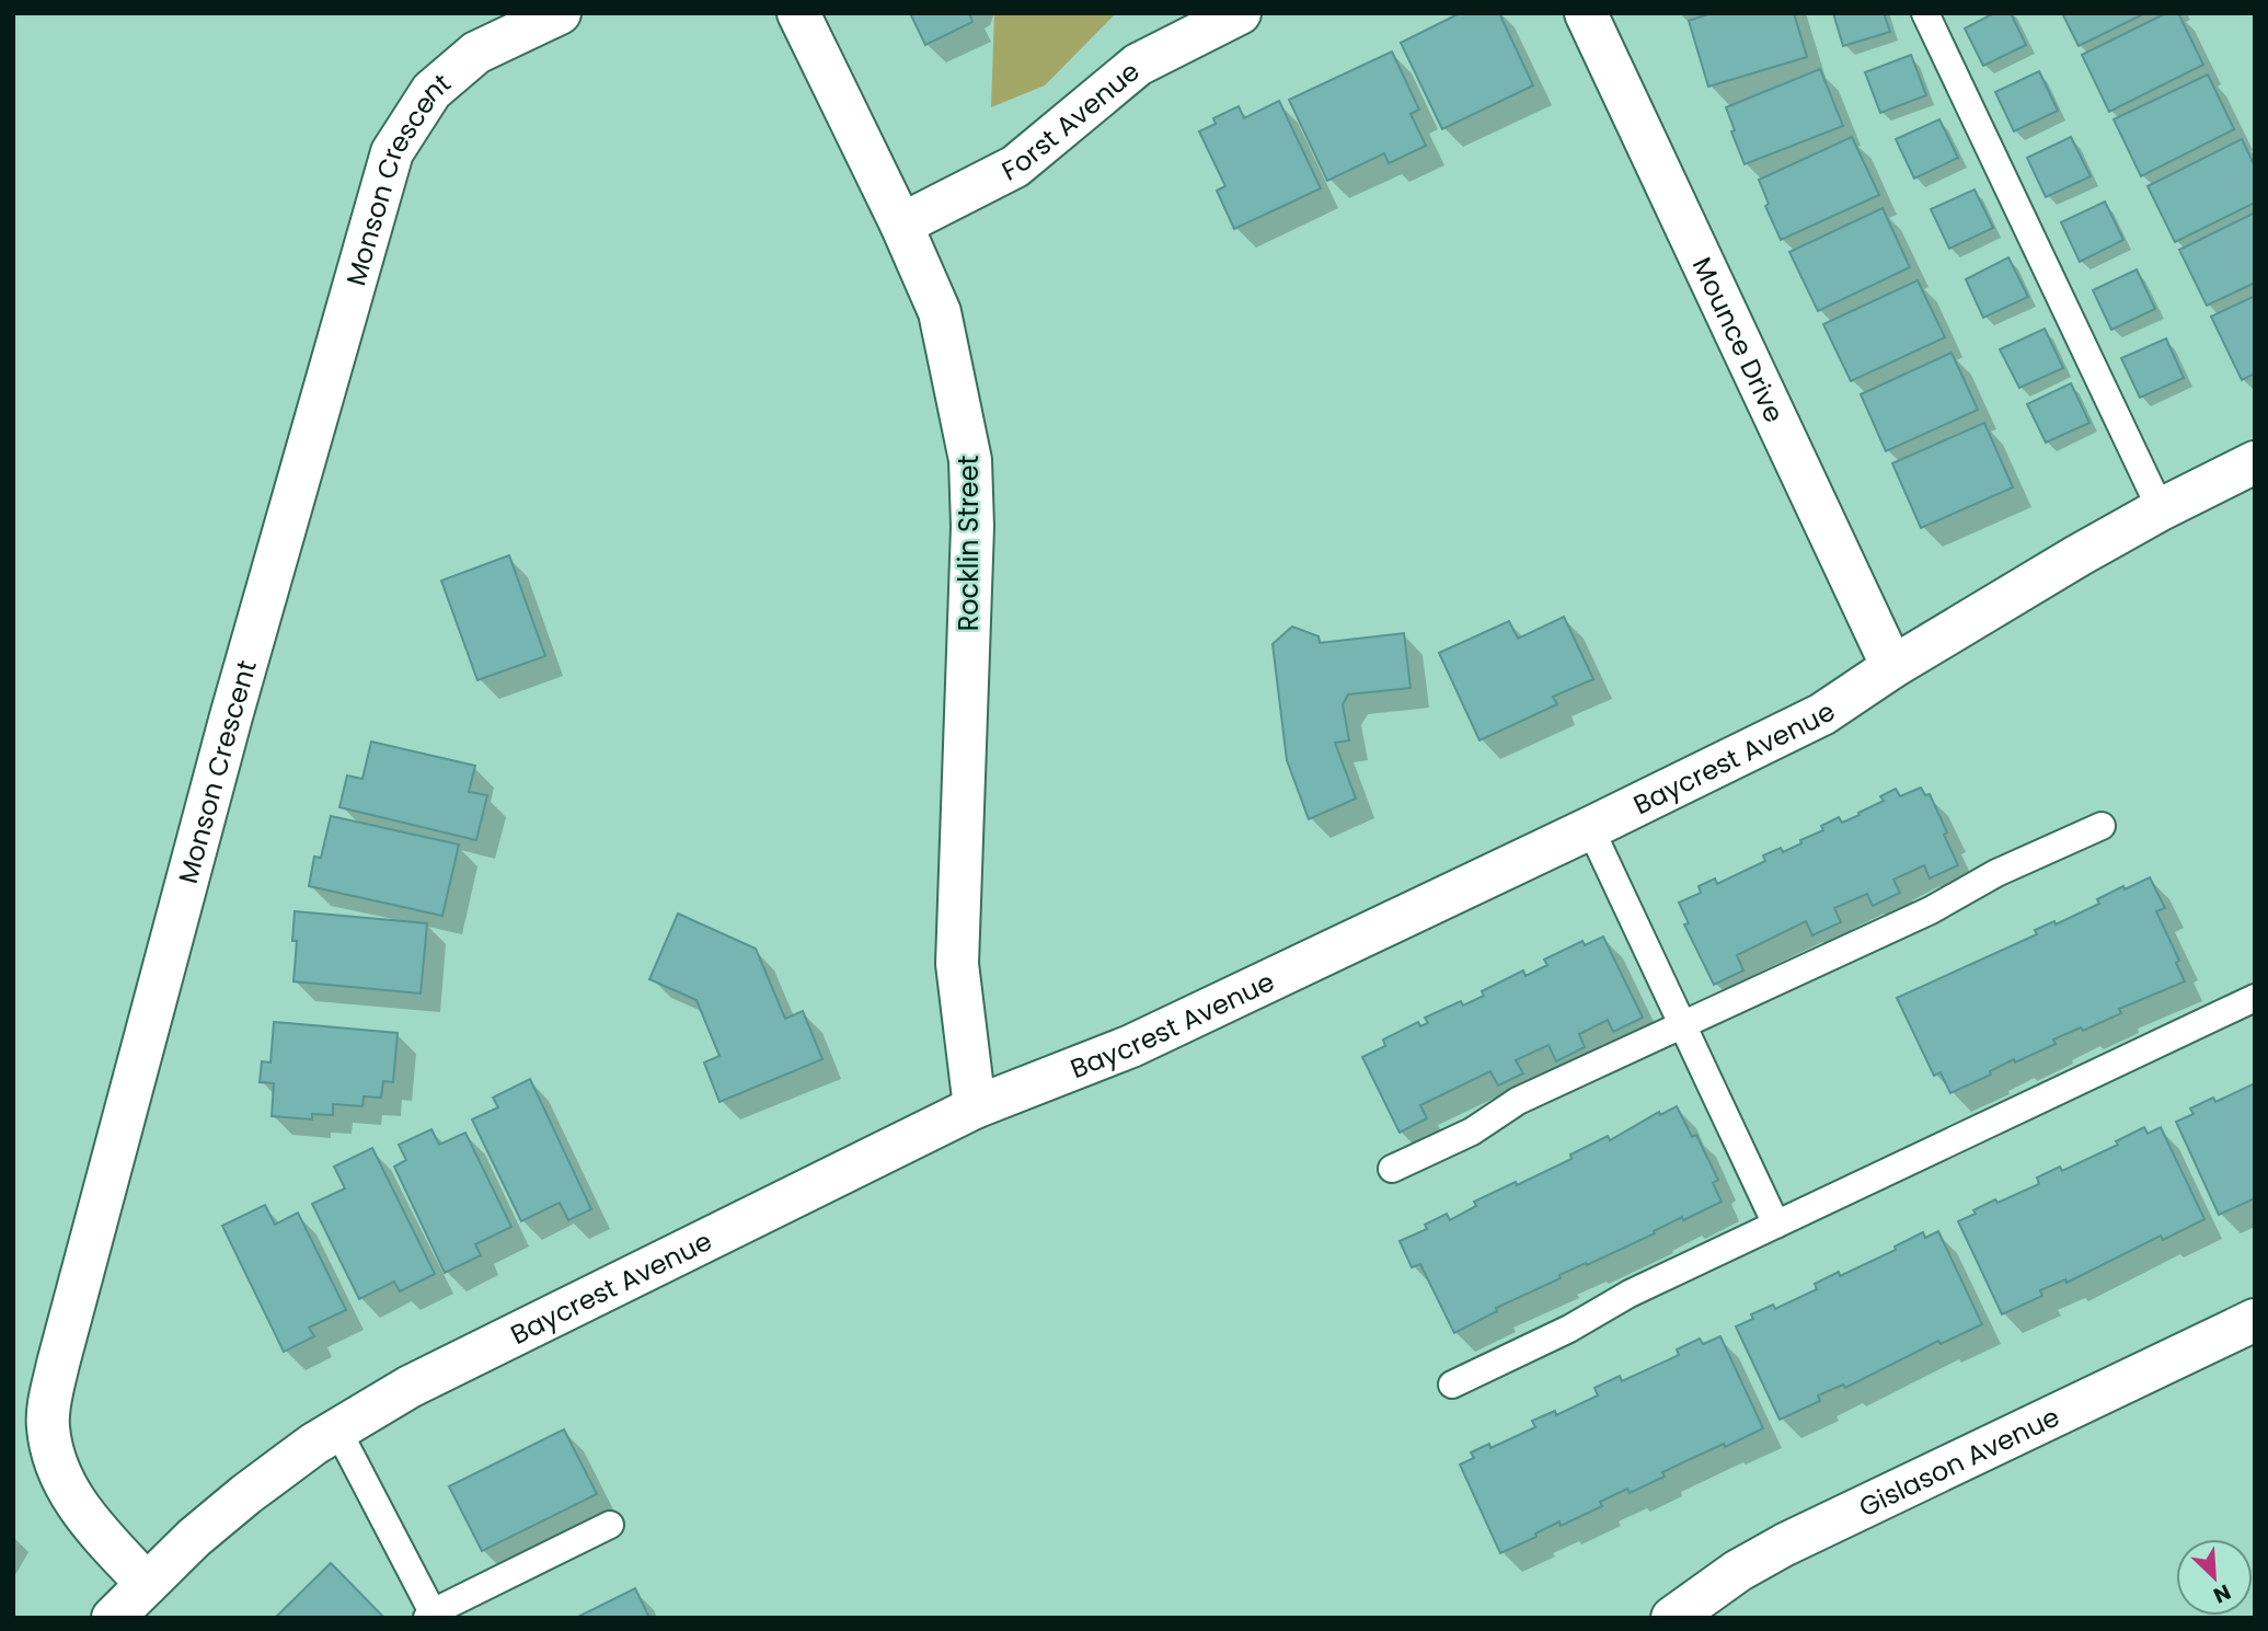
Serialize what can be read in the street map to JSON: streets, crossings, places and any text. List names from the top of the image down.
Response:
{
  "streets": {
    "street": [
      "Forst Avenue",
      "Monson Crescent",
      "Mounce Drive",
      "Rocklin Street",
      "Baycrest Avenue",
      "Gislason Avenue"
    ]
  },
  "crossings": [
    ["Forst Avenue", "Rocklin Street"],
    ["Monson Crescent", "Baycrest Avenue"],
    ["Mounce Drive", "Baycrest Avenue"],
    ["Rocklin Street", "Baycrest Avenue"]
  ],
  "north": "bottom right"
}
